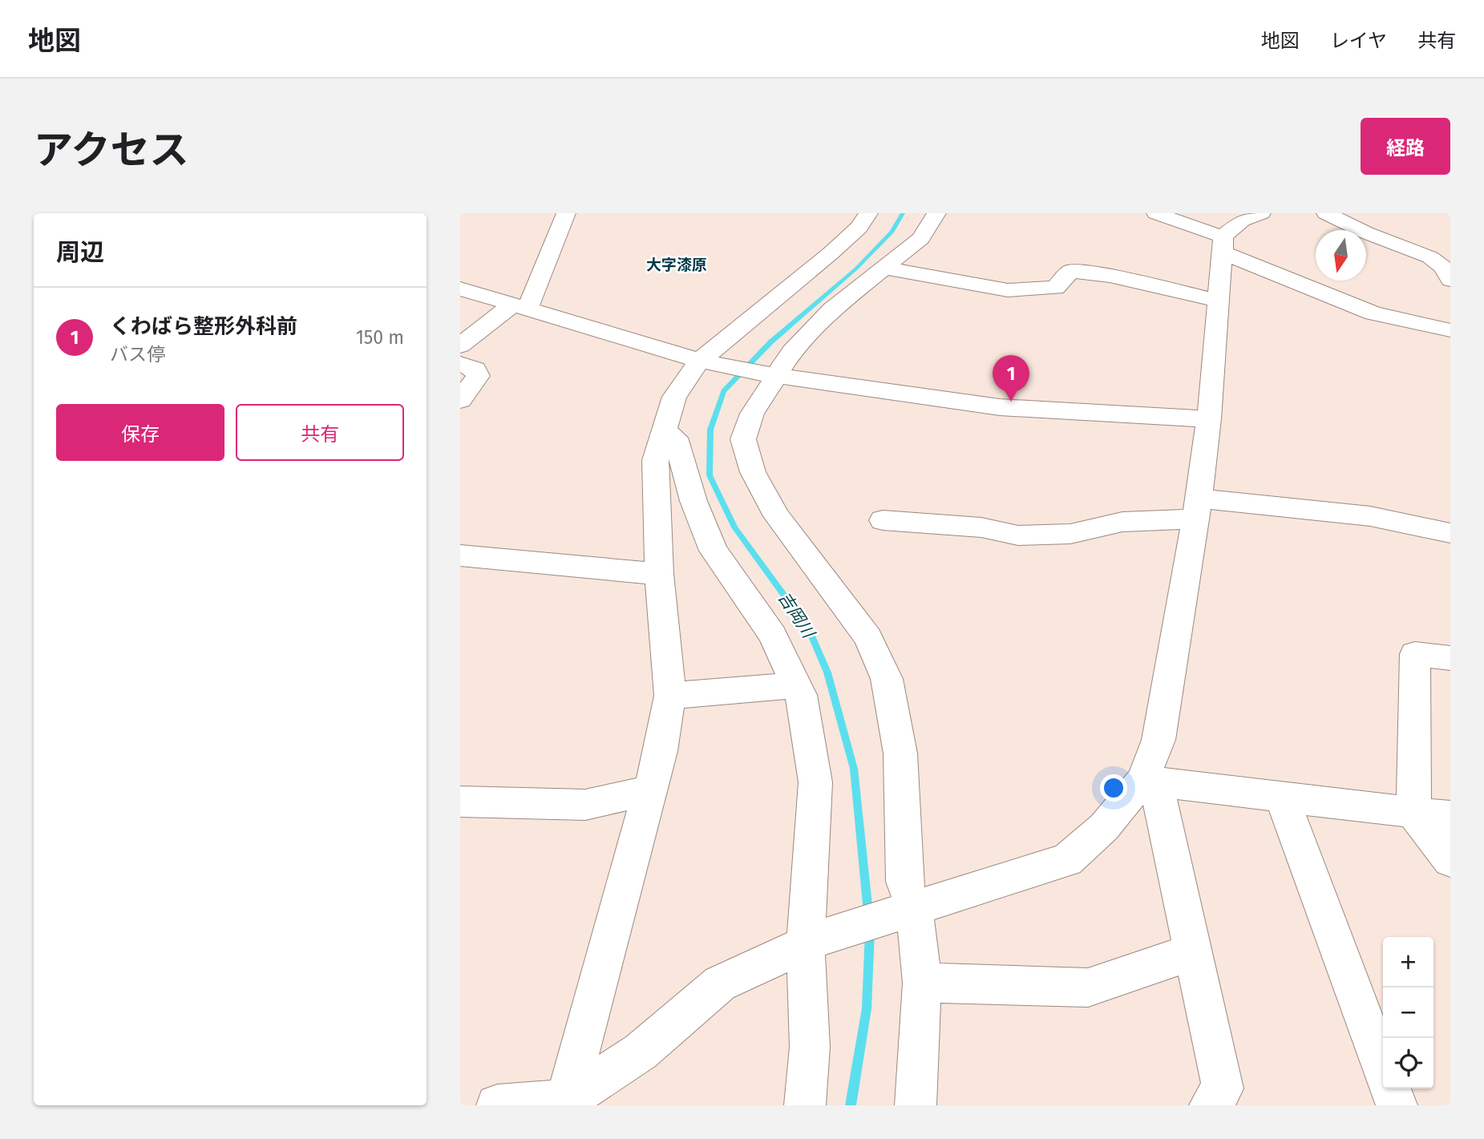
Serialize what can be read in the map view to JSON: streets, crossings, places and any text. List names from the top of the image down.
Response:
{
  "districts": ["大字漆原"],
  "water": ["吉岡川"],
  "north": "bottom",
  "page": {
    "header": "地図",
    "nav": ["地図", "レイヤ", "共有"],
    "title": "アクセス",
    "buttons": [
      "経路",
      ["保存", "共有"]
    ],
    "heading": "周辺",
    "list": [
      {
        "mark": "1",
        "name": "くわばら整形外科前",
        "note": "バス停",
        "value": "150 m"
      }
    ],
    "pins": "1",
    "map_buttons": ["+", "−"]
  }
}
